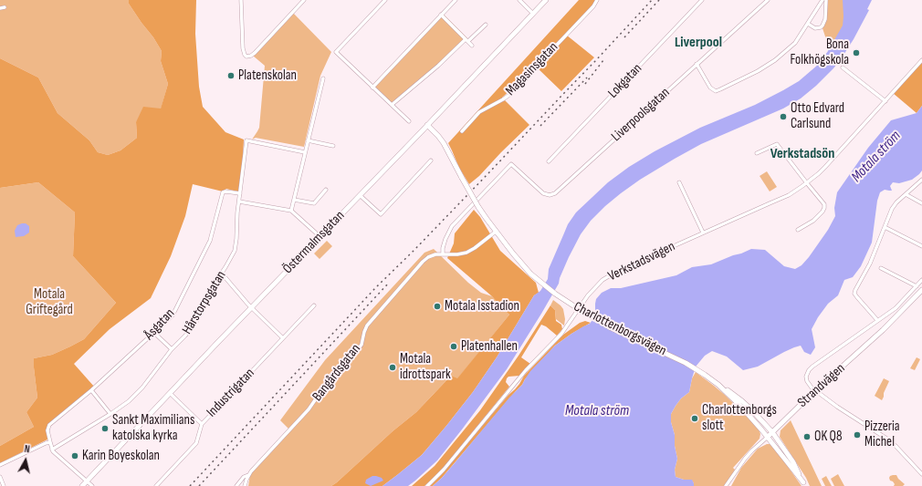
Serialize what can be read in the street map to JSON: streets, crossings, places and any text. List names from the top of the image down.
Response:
{
  "streets": {
    "main road": ["Östermalmsgatan", "Charlottenborgsvägen", "Strandvägen"],
    "street": [
      "Magasinsgatan",
      "Lokgatan",
      "Liverpoolsgatan",
      "Verkstadsvägen",
      "Hårstorpsgatan",
      "Åsgatan",
      "Bangårdsgatan",
      "Industrigatan"
    ]
  },
  "crossings": [
    ["Liverpoolsgatan", "Bangårdsgatan"],
    ["Östermalmsgatan", "Charlottenborgsvägen"],
    ["Verkstadsvägen", "Charlottenborgsvägen"],
    ["Hårstorpsgatan", "Åsgatan"],
    ["Charlottenborgsvägen", "Bangårdsgatan"],
    ["Charlottenborgsvägen", "Strandvägen"]
  ],
  "districts": ["Liverpool", "Verkstadsön"],
  "water": ["Motala ström"],
  "parks": ["Motala Griftegård"],
  "places": [
    "Bona Folkhögskola",
    "Platenskolan",
    "Otto Edvard Carlsund",
    "Motala Isstadion",
    "Platenhallen",
    "Motala idrottspark",
    "Charlottenborgs slott",
    "Sankt Maximilians katolska kyrka",
    "Pizzeria Michel",
    "OK Q8",
    "Karin Boyeskolan"
  ],
  "north": "top"
}
